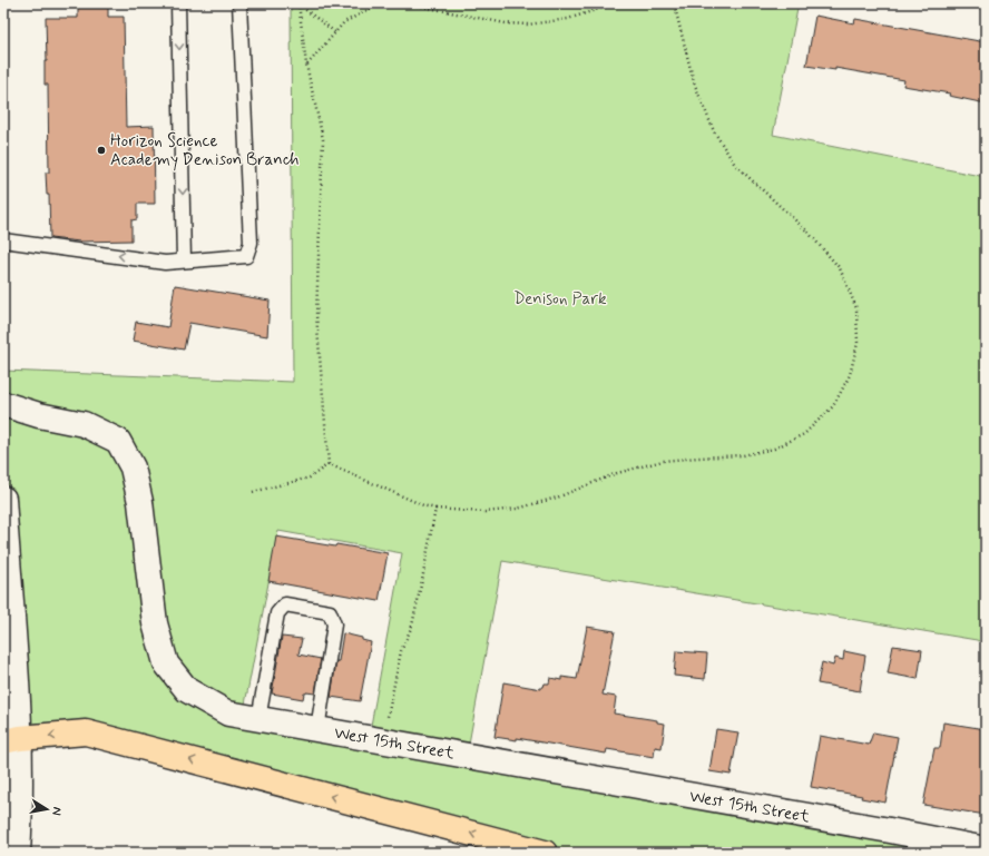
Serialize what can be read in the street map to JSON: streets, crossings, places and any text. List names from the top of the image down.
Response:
{
  "streets": {
    "street": ["West 15th Street"]
  },
  "parks": ["Denison Park"],
  "places": ["Horizon Science Academy Denison Branch"],
  "north": "right"
}
